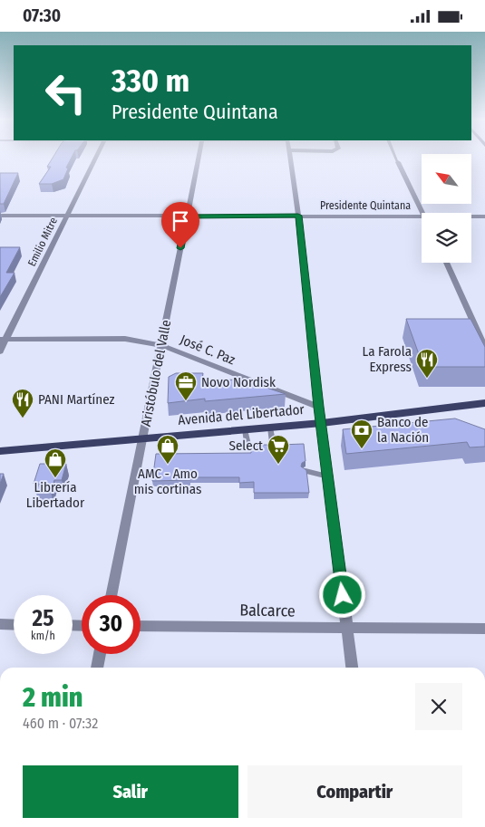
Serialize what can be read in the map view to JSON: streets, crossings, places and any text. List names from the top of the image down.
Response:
{
  "streets": {
    "main road": ["Avenida del Libertador"],
    "street": [
      "Presidente Quintana",
      "Emilio Mitre",
      "José C. Paz",
      "Aristóbulo del Valle",
      "Balcarce"
    ]
  },
  "crossings": [
    ["Presidente Quintana", "Emilio Mitre"],
    ["Presidente Quintana", "Aristóbulo del Valle"],
    ["Emilio Mitre", "José C. Paz"],
    ["José C. Paz", "Aristóbulo del Valle"],
    ["Aristóbulo del Valle", "Avenida del Libertador"]
  ],
  "places": {
    "restaurant": ["La Farola Express", "PANI Martínez"],
    "office": ["Novo Nordisk"],
    "bank": ["Banco de la Nación"],
    "shop": ["AMC - Amo mis cortinas", "Librería Libertador"],
    "supermarket": ["Select"]
  },
  "north": "top left",
  "page": {
    "status": "07:30",
    "turn": ["330 m", "Presidente Quintana"],
    "speed": "25 km/h",
    "limit": "30",
    "heading": ["2 min", "460 m · 07:32"],
    "buttons": ["Salir", "Compartir"]
  }
}
